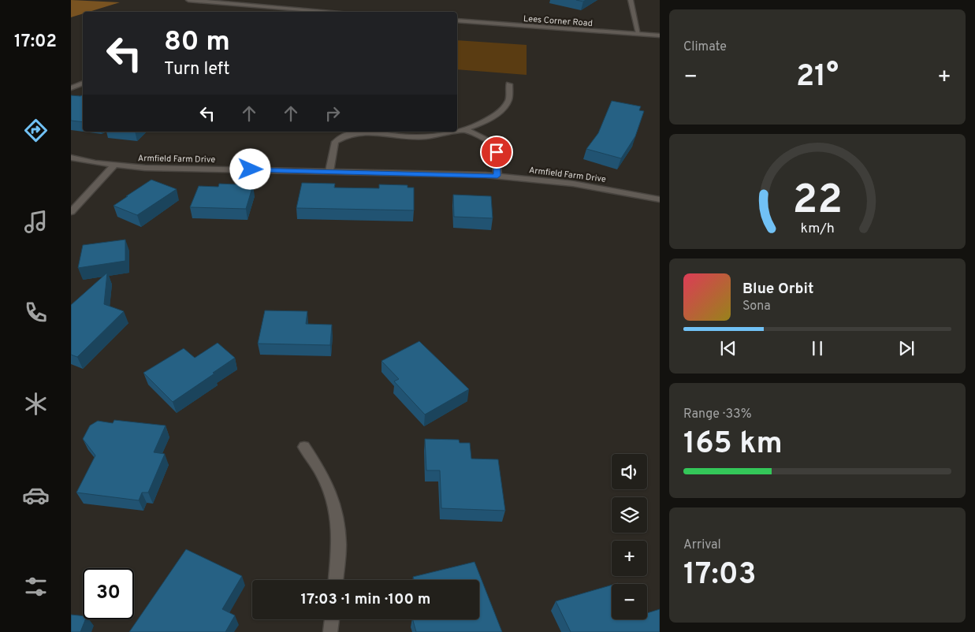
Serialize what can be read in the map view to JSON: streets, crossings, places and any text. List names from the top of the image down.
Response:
{
  "streets": {
    "street": ["Lees Corner Road", "Armfield Farm Drive"]
  },
  "page": {
    "tabs": "17:02",
    "tile": [
      "Climate",
      ["Range · 33%", "165 km"],
      ["Arrival", "17:03"]
    ],
    "turn": ["80 m", "Turn left"],
    "heat": ["−", "21°", "+"],
    "song": ["Blue Orbit", "Sona"],
    "map_buttons": ["+", "−"],
    "limit": "30",
    "trip": "17:03 · 1 min · 100 m",
    "gauge": ["22", "km/h"]
  }
}
